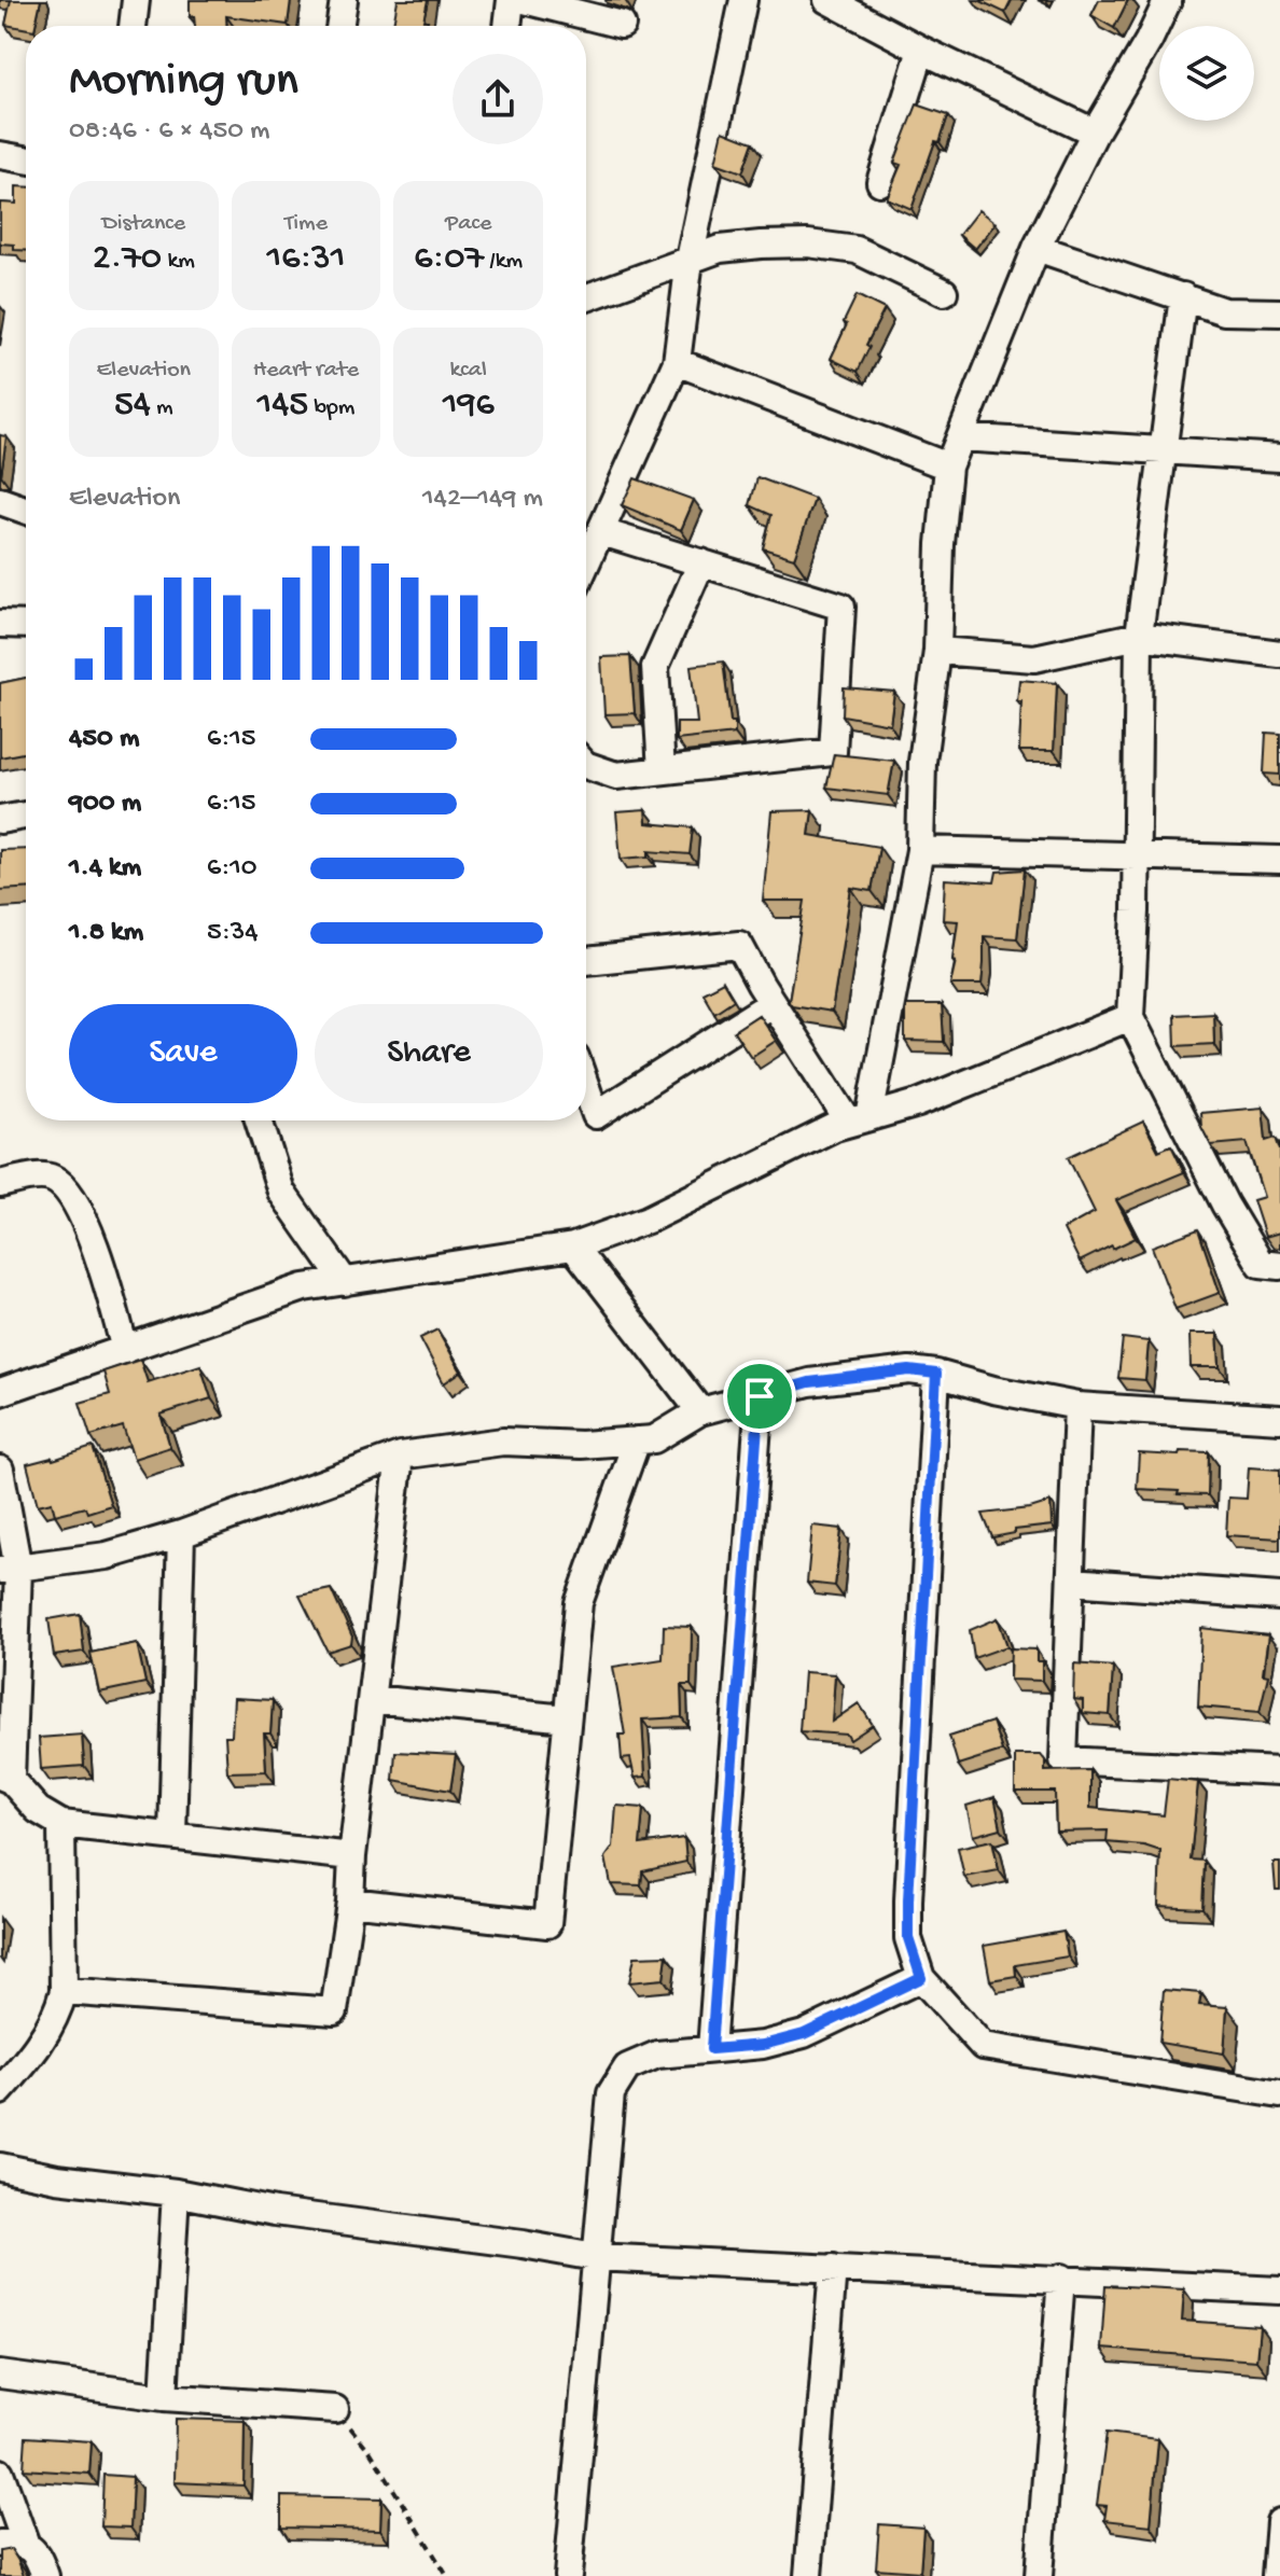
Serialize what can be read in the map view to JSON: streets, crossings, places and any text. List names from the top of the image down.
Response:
{
  "page": {
    "heading": ["Morning run", "08:46 · 6 × 450 m"],
    "stats": [
      ["Distance", "2.70 km"],
      ["Time", "16:31"],
      ["Pace", "6:07 /km"],
      ["Elevation", "54 m"],
      ["Heart rate", "145 bpm"],
      ["kcal", "196"]
    ],
    "chart": ["Elevation", "142–149 m"],
    "list": [
      {
        "name": "450 m",
        "note": "6:15"
      },
      {
        "name": "900 m",
        "note": "6:15"
      },
      {
        "name": "1.4 km",
        "note": "6:10"
      },
      {
        "name": "1.8 km",
        "note": "5:34"
      }
    ],
    "buttons": ["Save", "Share"]
  }
}
